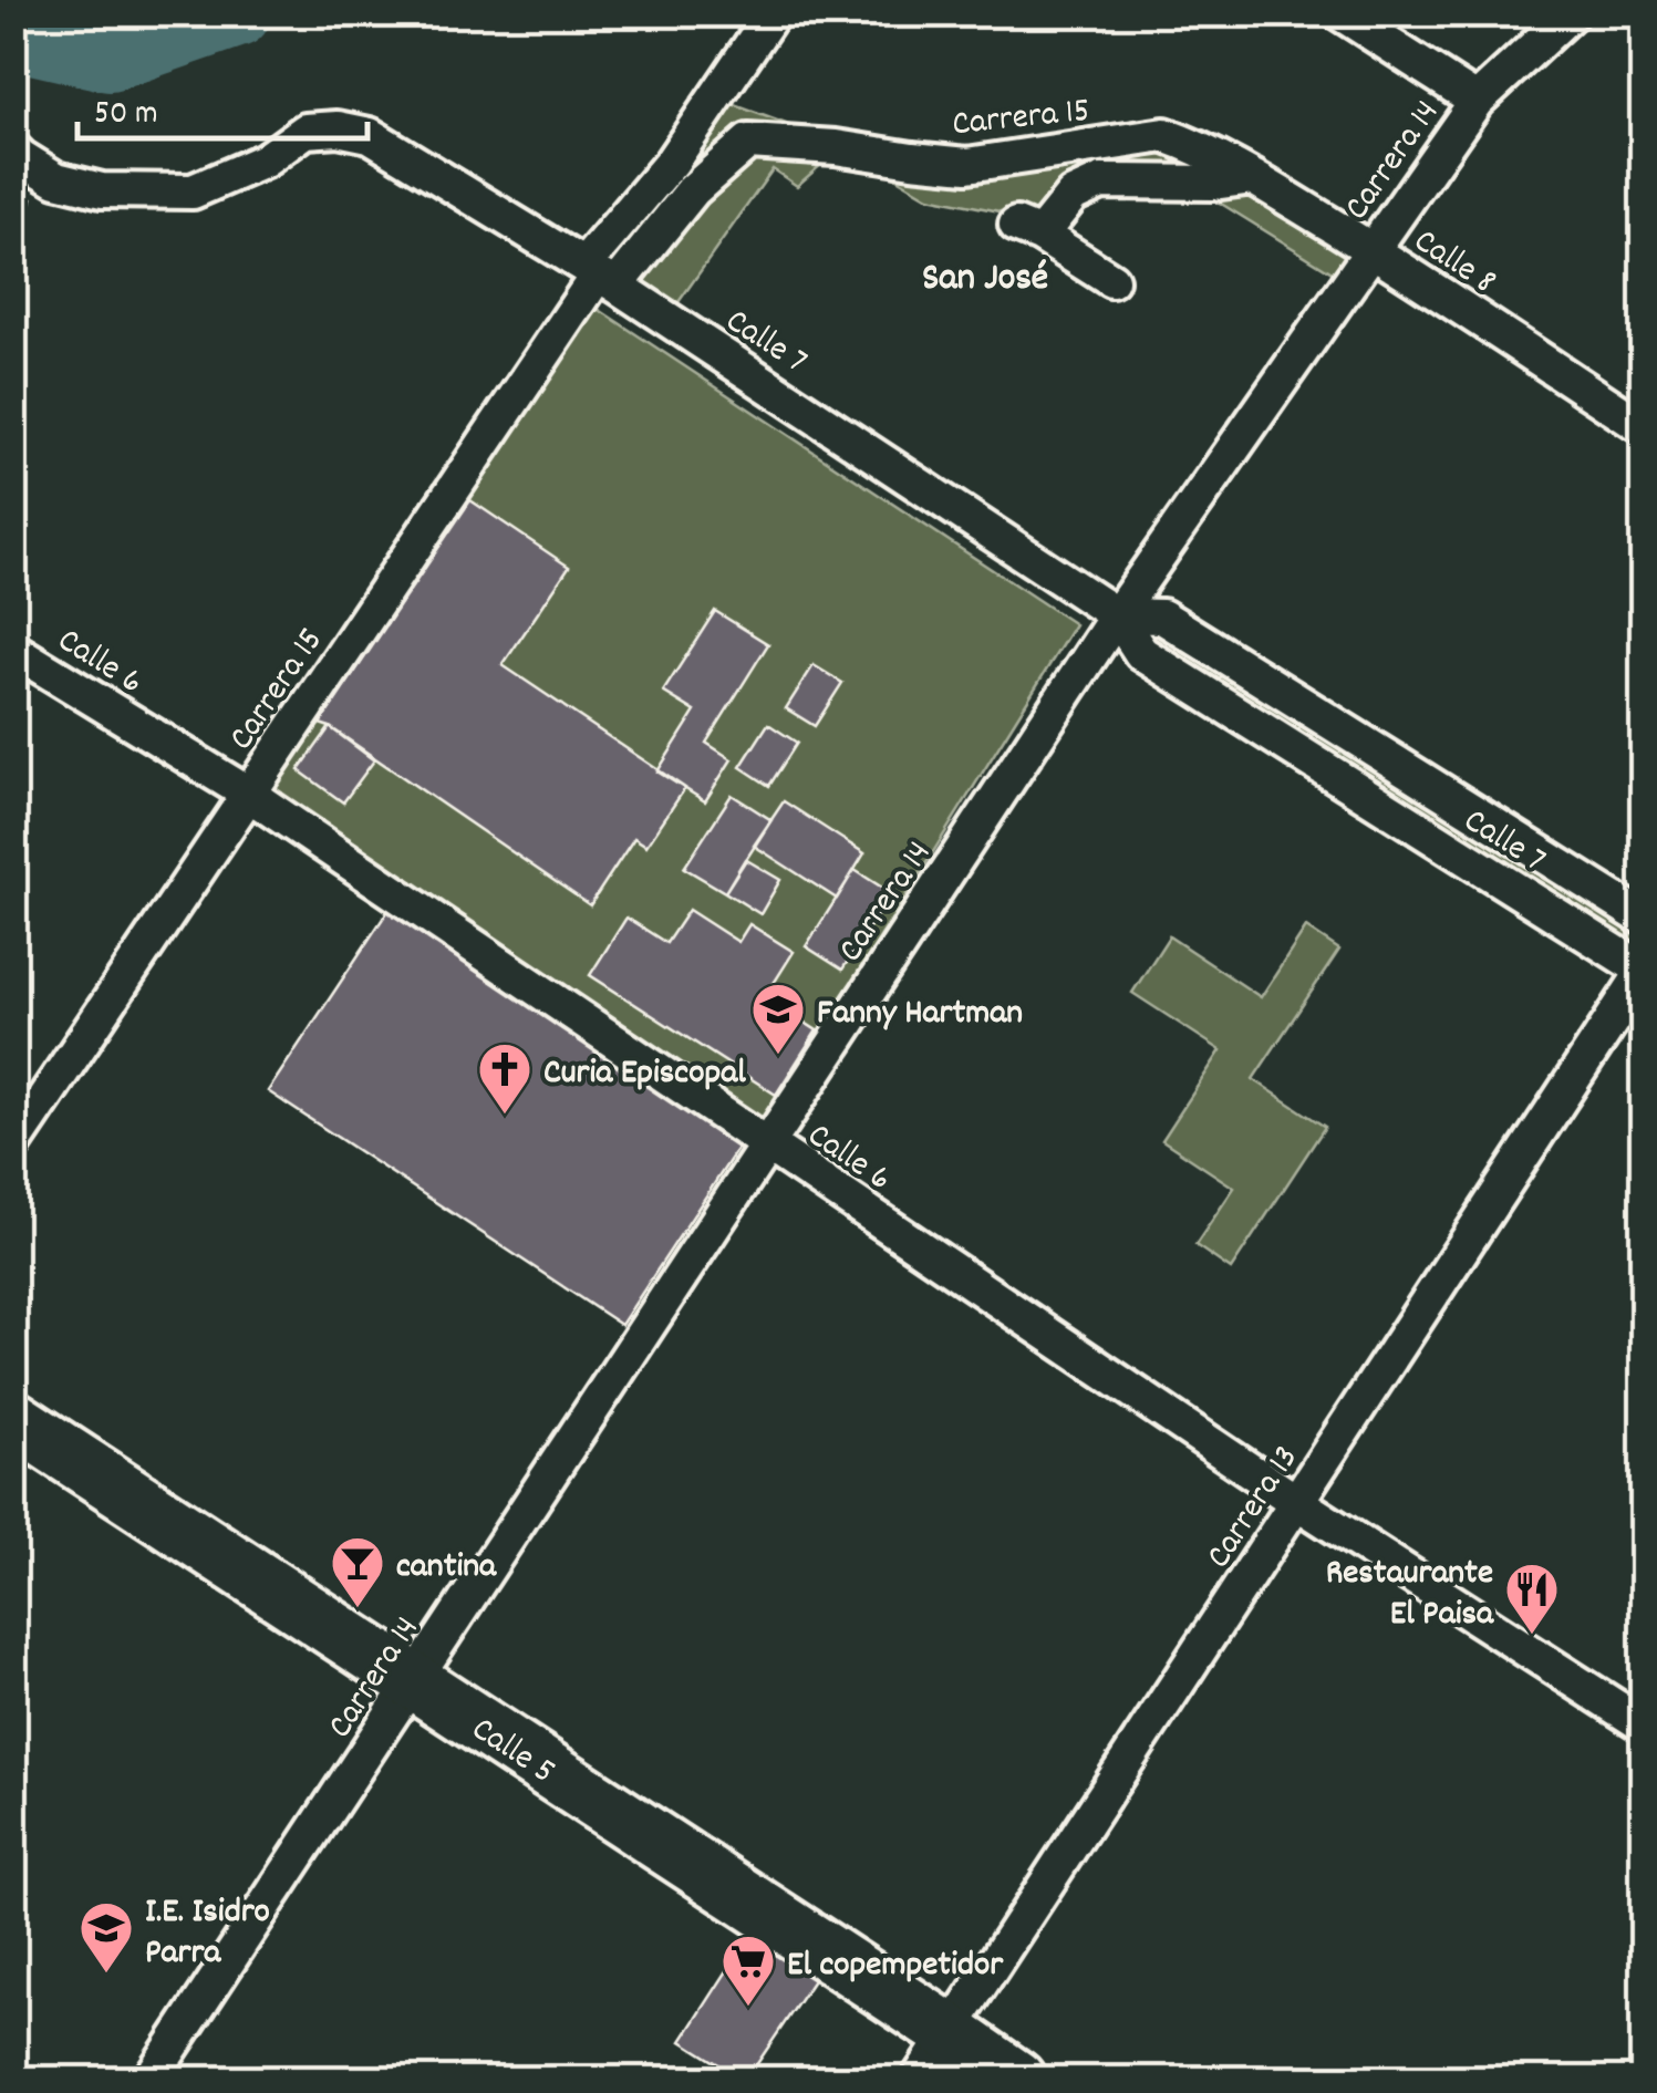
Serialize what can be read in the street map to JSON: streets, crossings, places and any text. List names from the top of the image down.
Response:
{
  "streets": {
    "main road": ["Calle 5"],
    "street": [
      "Carrera 15",
      "Carrera 14",
      "Calle 8",
      "Calle 7",
      "Calle 6",
      "Carrera 13"
    ]
  },
  "crossings": [
    ["Carrera 15", "Calle 8"],
    ["Carrera 15", "Calle 7"],
    ["Carrera 15", "Calle 6"],
    ["Carrera 14", "Calle 8"],
    ["Carrera 14", "Calle 7"],
    ["Carrera 14", "Calle 6"],
    ["Carrera 14", "Calle 5"],
    ["Calle 7", "Carrera 13"],
    ["Calle 6", "Carrera 13"],
    ["Carrera 13", "Calle 5"]
  ],
  "districts": ["San José"],
  "places": {
    "school or university": ["Fanny Hartman", "I.E. Isidro Parra"],
    "church": ["Curia Episcopal"],
    "bar": ["cantina"],
    "restaurant": ["Restaurante El Paisa"],
    "supermarket": ["El copempetidor"]
  },
  "scale_bar": "50 m"
}
